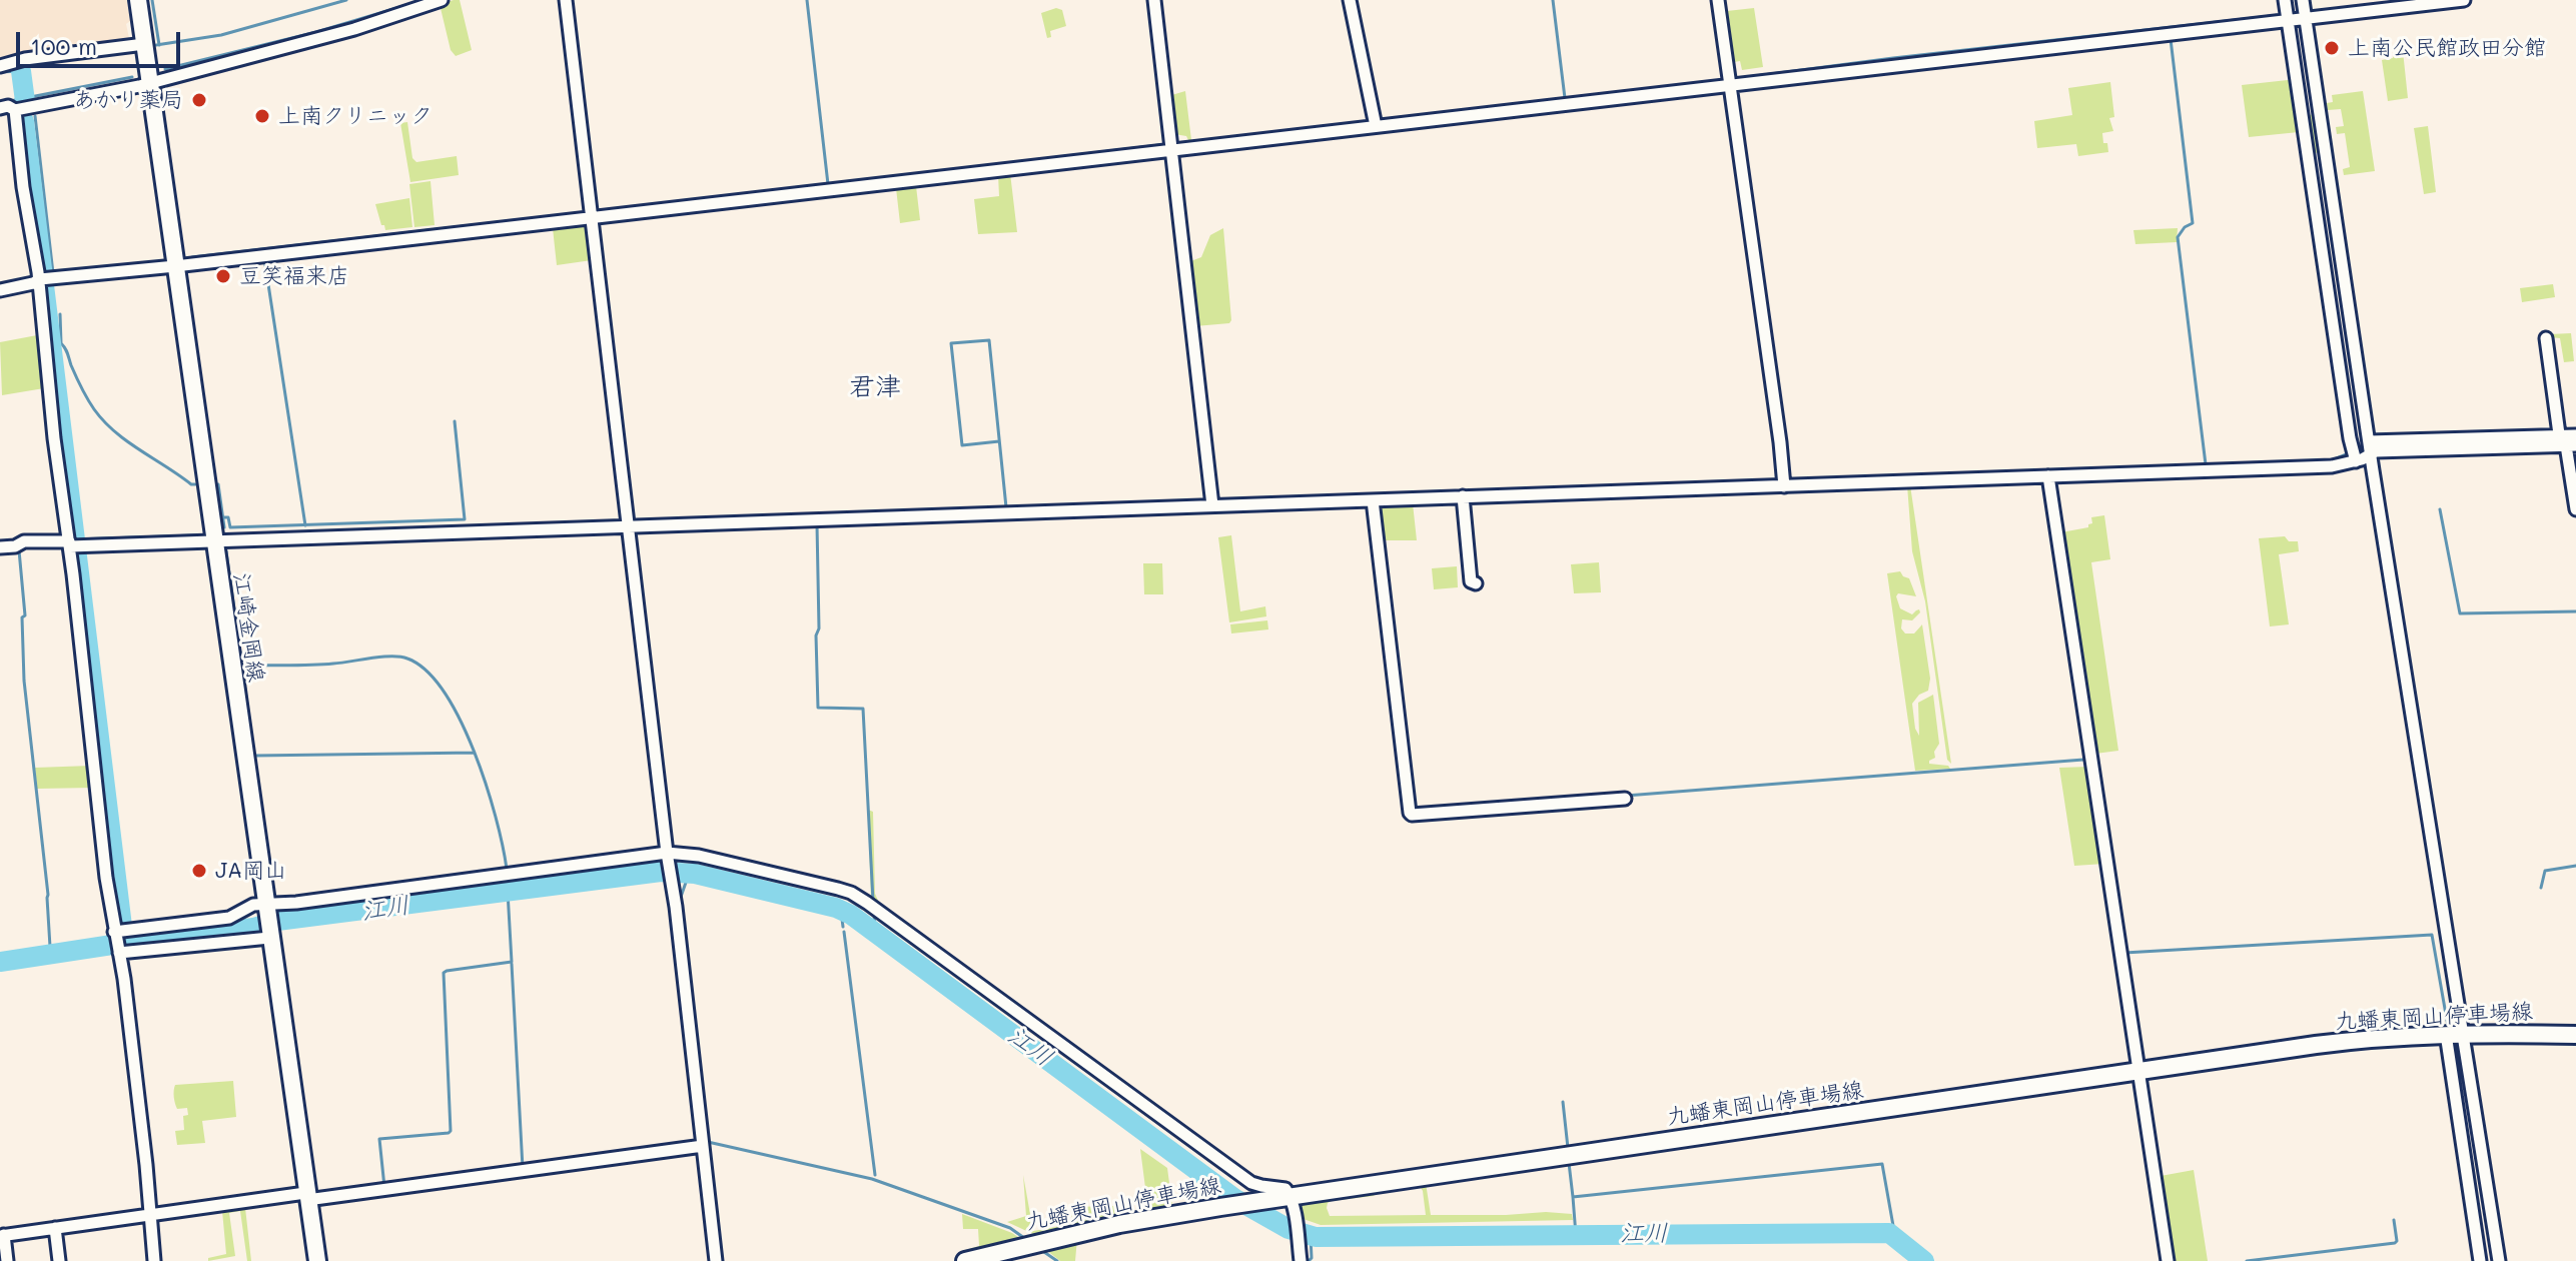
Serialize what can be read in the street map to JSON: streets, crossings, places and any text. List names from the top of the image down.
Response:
{
  "streets": {
    "main road": ["江崎金岡線", "九蟠東岡山停車場線"]
  },
  "districts": ["君津"],
  "water": ["江川"],
  "places": [
    "上南公民館政田分館",
    "あかり薬局",
    "上南クリニック",
    "豆笑福来店",
    "JA岡山"
  ],
  "scale_bar": "100 m"
}
